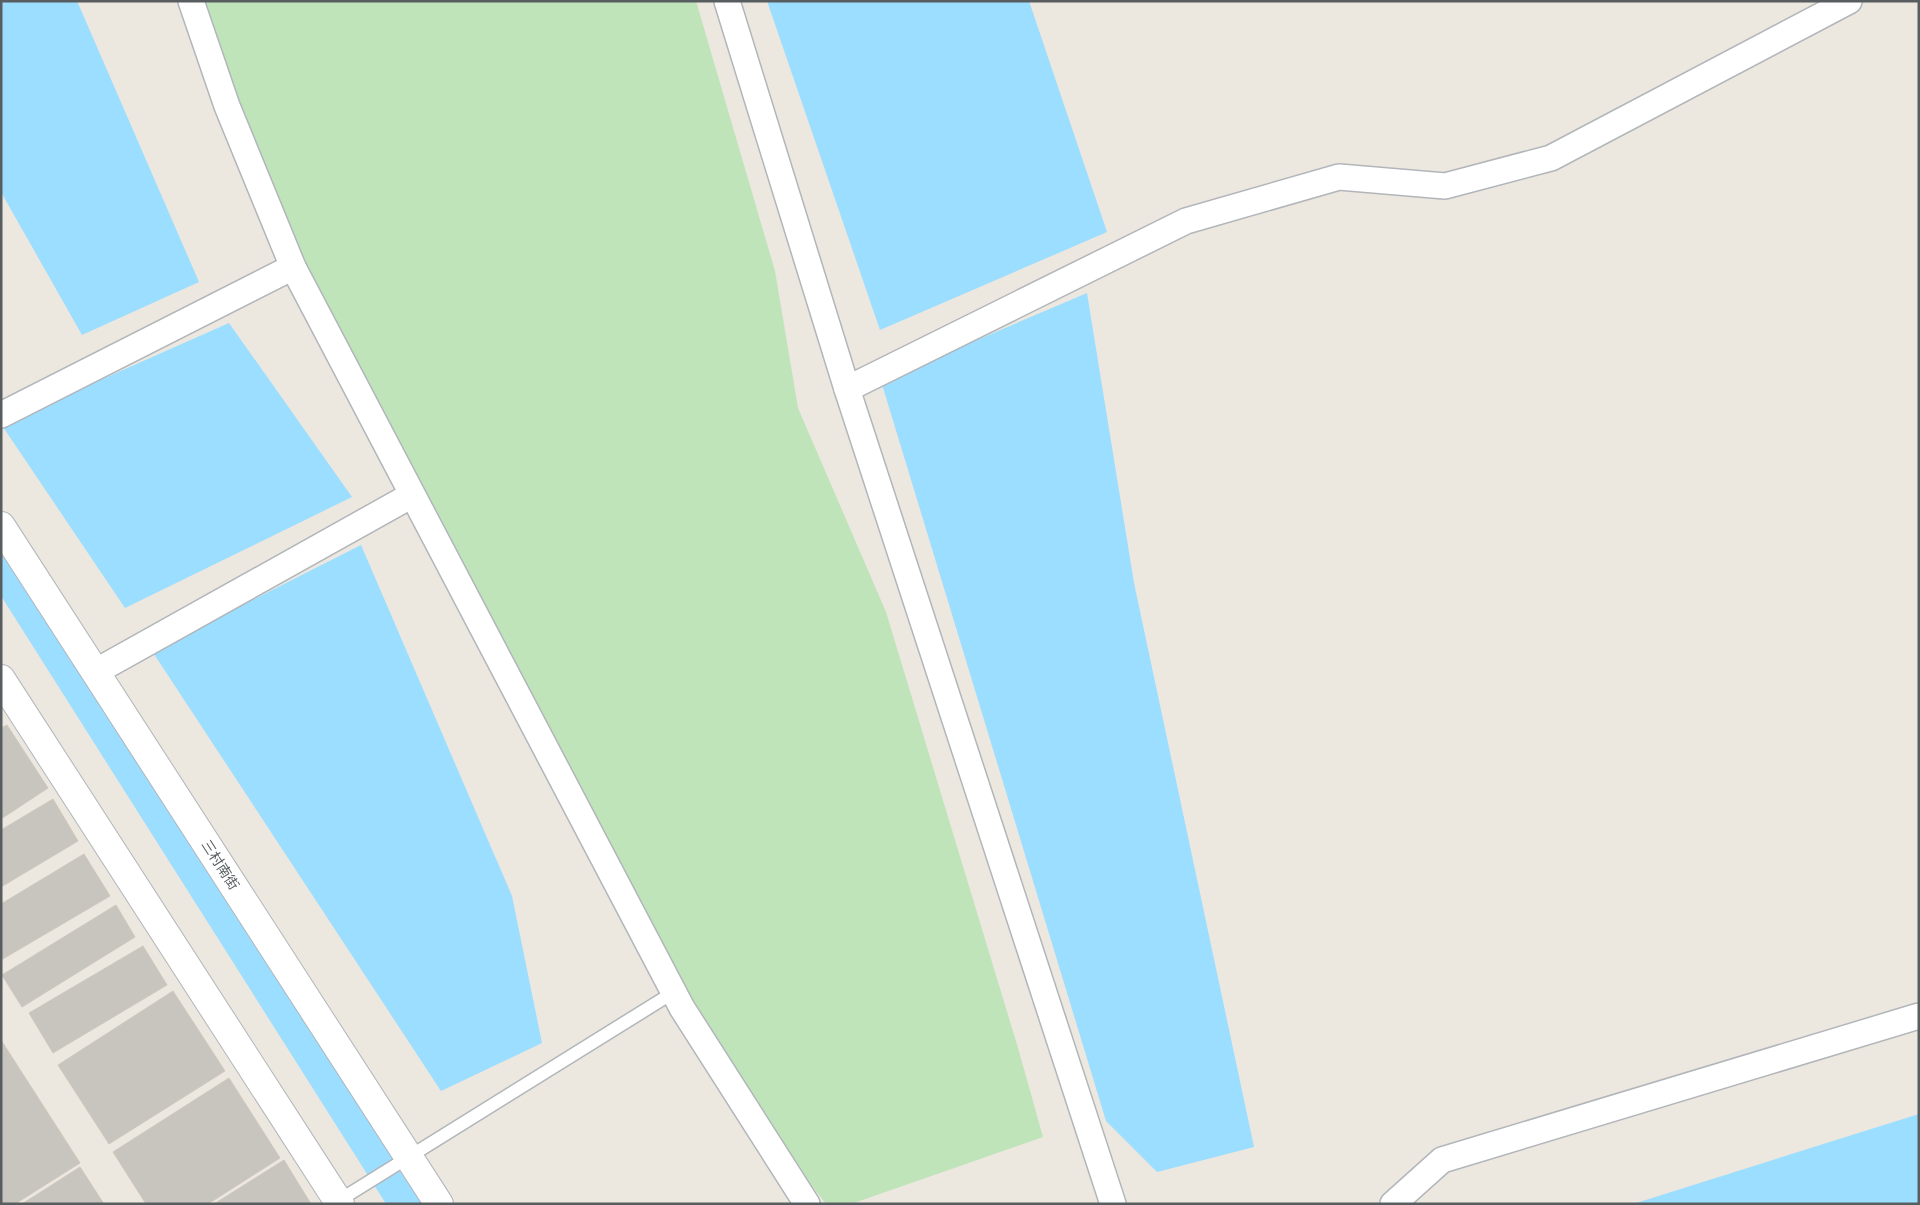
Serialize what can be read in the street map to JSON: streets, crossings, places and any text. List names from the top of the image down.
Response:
{
  "streets": {
    "street": ["三村南街"]
  }
}
